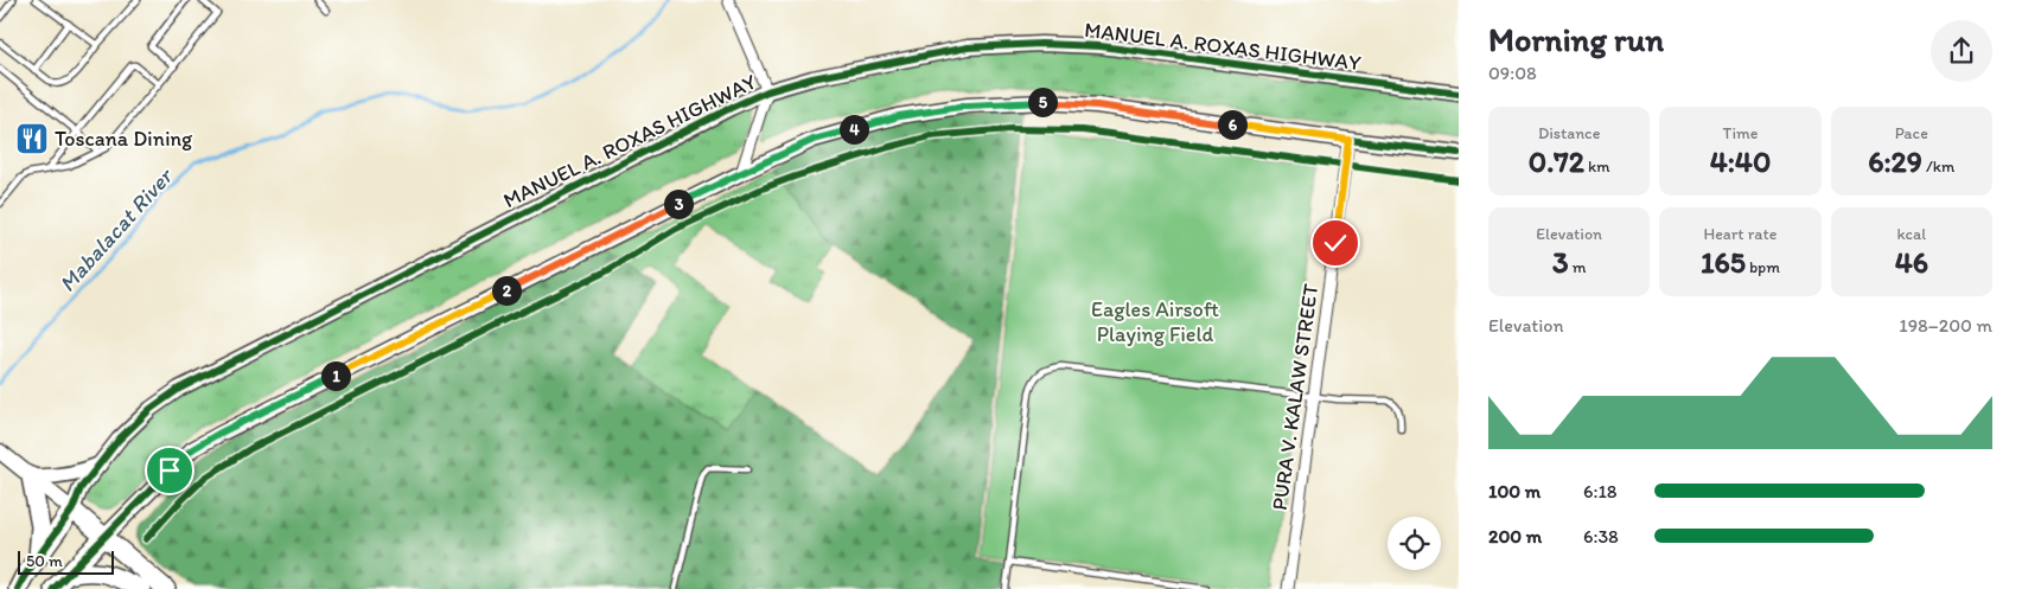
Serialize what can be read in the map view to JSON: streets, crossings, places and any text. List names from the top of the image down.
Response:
{
  "streets": {
    "main road": ["MANUEL A. ROXAS HIGHWAY"],
    "street": ["PURA V. KALAW STREET"]
  },
  "water": ["Mabalacat River"],
  "parks": ["Eagles Airsoft Playing Field"],
  "places": {
    "restaurant": ["Toscana Dining"]
  },
  "scale_bar": "50 m",
  "page": {
    "heading": ["Morning run", "09:08"],
    "pins": [
      "5",
      "6",
      "4",
      "3",
      "2",
      "1"
    ],
    "stats": [
      ["Distance", "0.72 km"],
      ["Time", "4:40"],
      ["Pace", "6:29 /km"],
      ["Elevation", "3 m"],
      ["Heart rate", "165 bpm"],
      ["kcal", "46"]
    ],
    "chart": ["Elevation", "198–200 m"],
    "list": [
      {
        "name": "100 m",
        "note": "6:18"
      },
      {
        "name": "200 m",
        "note": "6:38"
      }
    ],
    "scale": "50 m"
  }
}
